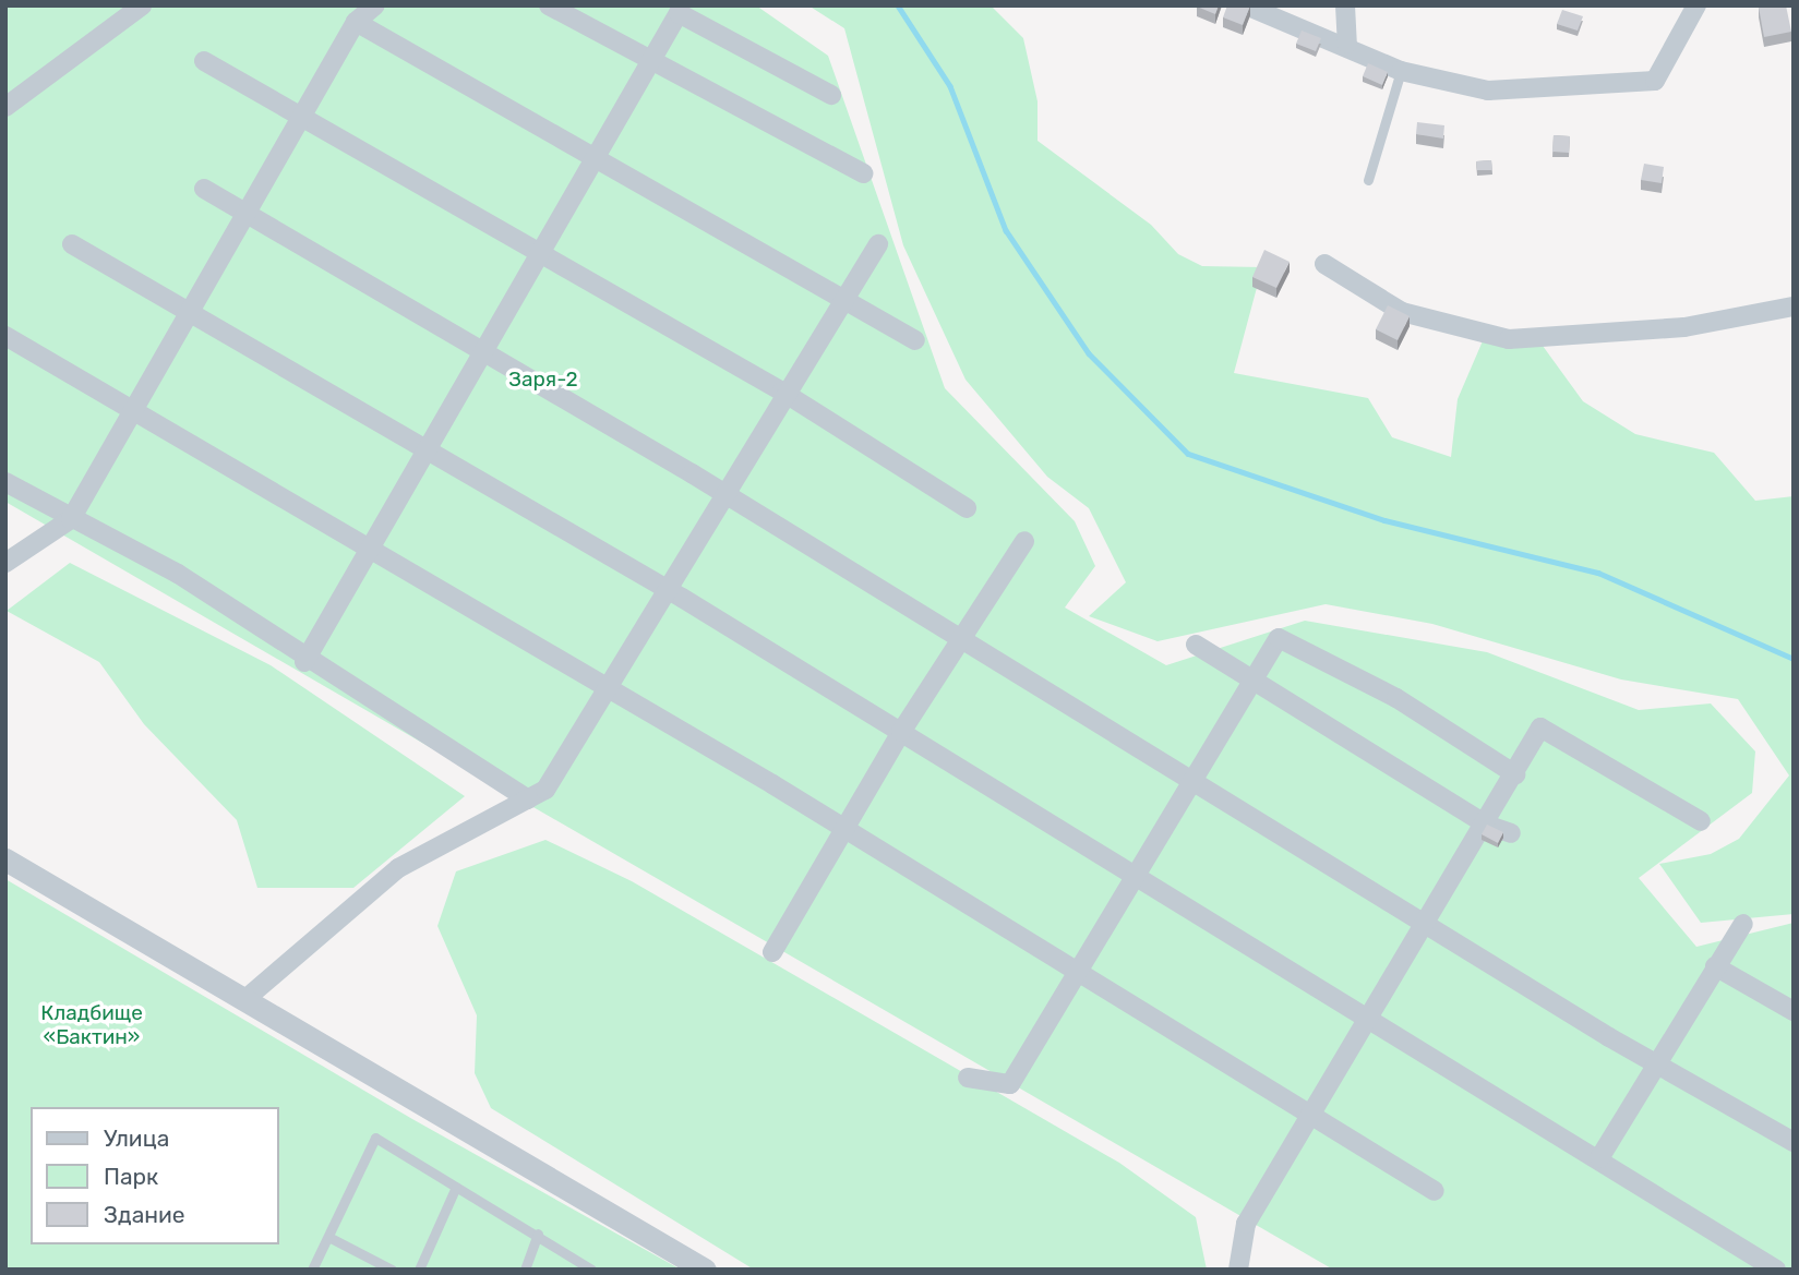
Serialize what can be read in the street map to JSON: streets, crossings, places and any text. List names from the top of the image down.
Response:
{
  "parks": ["Заря-2", "Кладбище «Бактин»"],
  "legend": ["Улица", "Парк", "Здание"]
}
